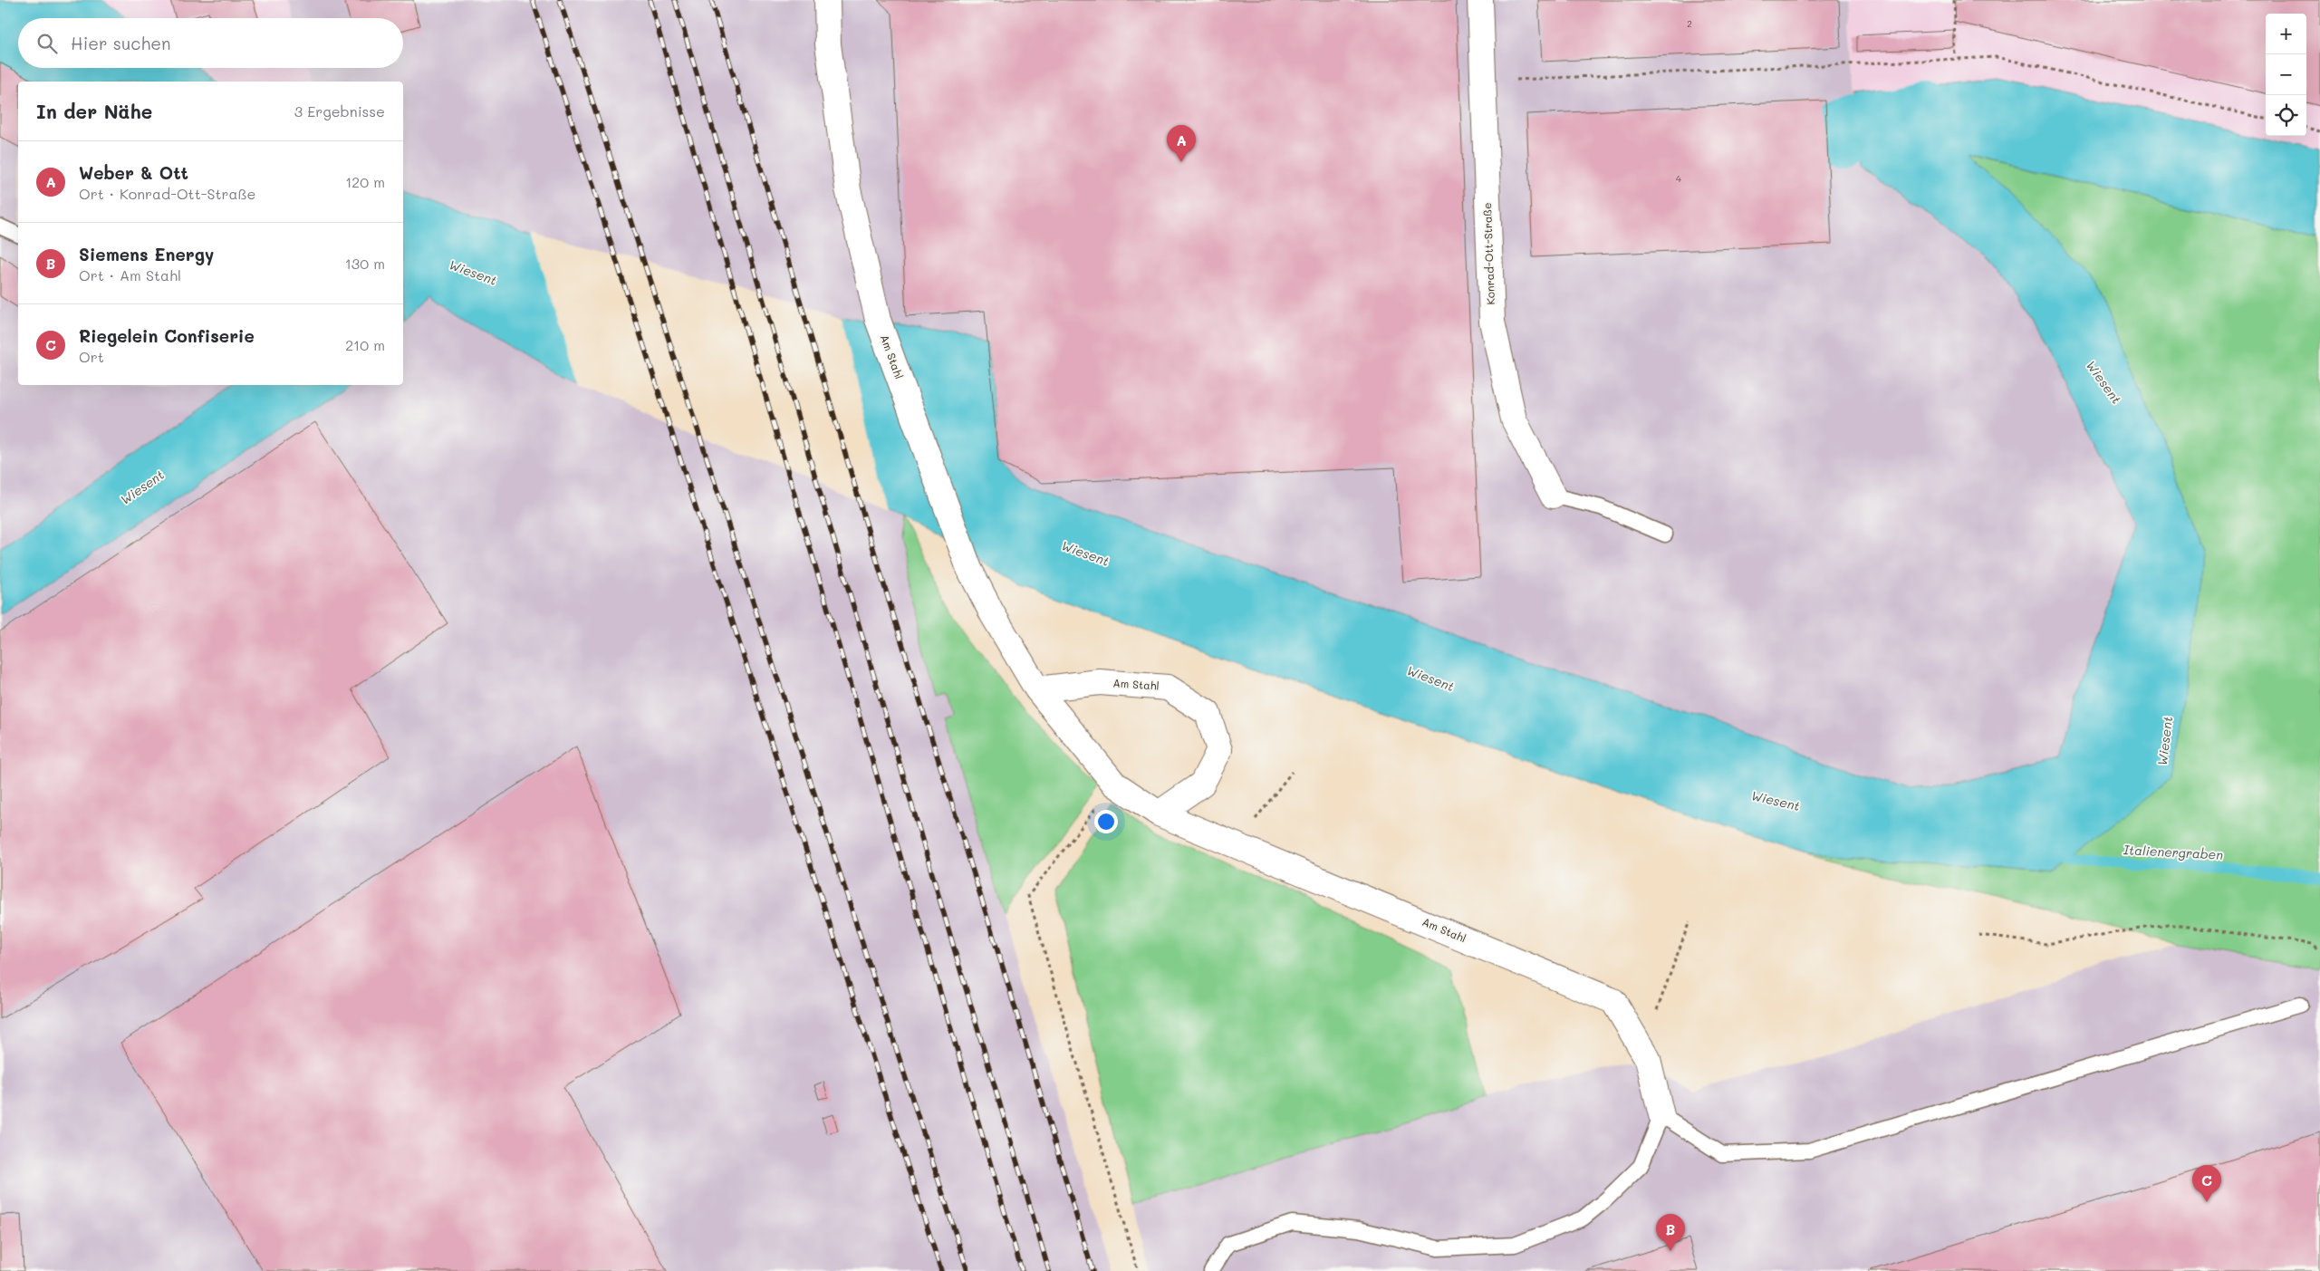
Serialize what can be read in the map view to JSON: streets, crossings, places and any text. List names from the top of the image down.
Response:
{
  "streets": {
    "street": ["Konrad-Ott-Straße", "Am Stahl"]
  },
  "water": ["Wiesent", "Italienergraben"],
  "house_numbers": ["2", "4"],
  "page": {
    "map_buttons": ["+", "−"],
    "search": "Hier suchen",
    "heading": ["In der Nähe", "3 Ergebnisse"],
    "pins": ["A", "C", "B"],
    "list": [
      {
        "mark": "A",
        "name": "Weber & Ott",
        "note": "Ort · Konrad-Ott-Straße",
        "value": "120 m"
      },
      {
        "mark": "B",
        "name": "Siemens Energy",
        "note": "Ort · Am Stahl",
        "value": "130 m"
      },
      {
        "mark": "C",
        "name": "Riegelein Confiserie",
        "note": "Ort",
        "value": "210 m"
      }
    ]
  }
}
